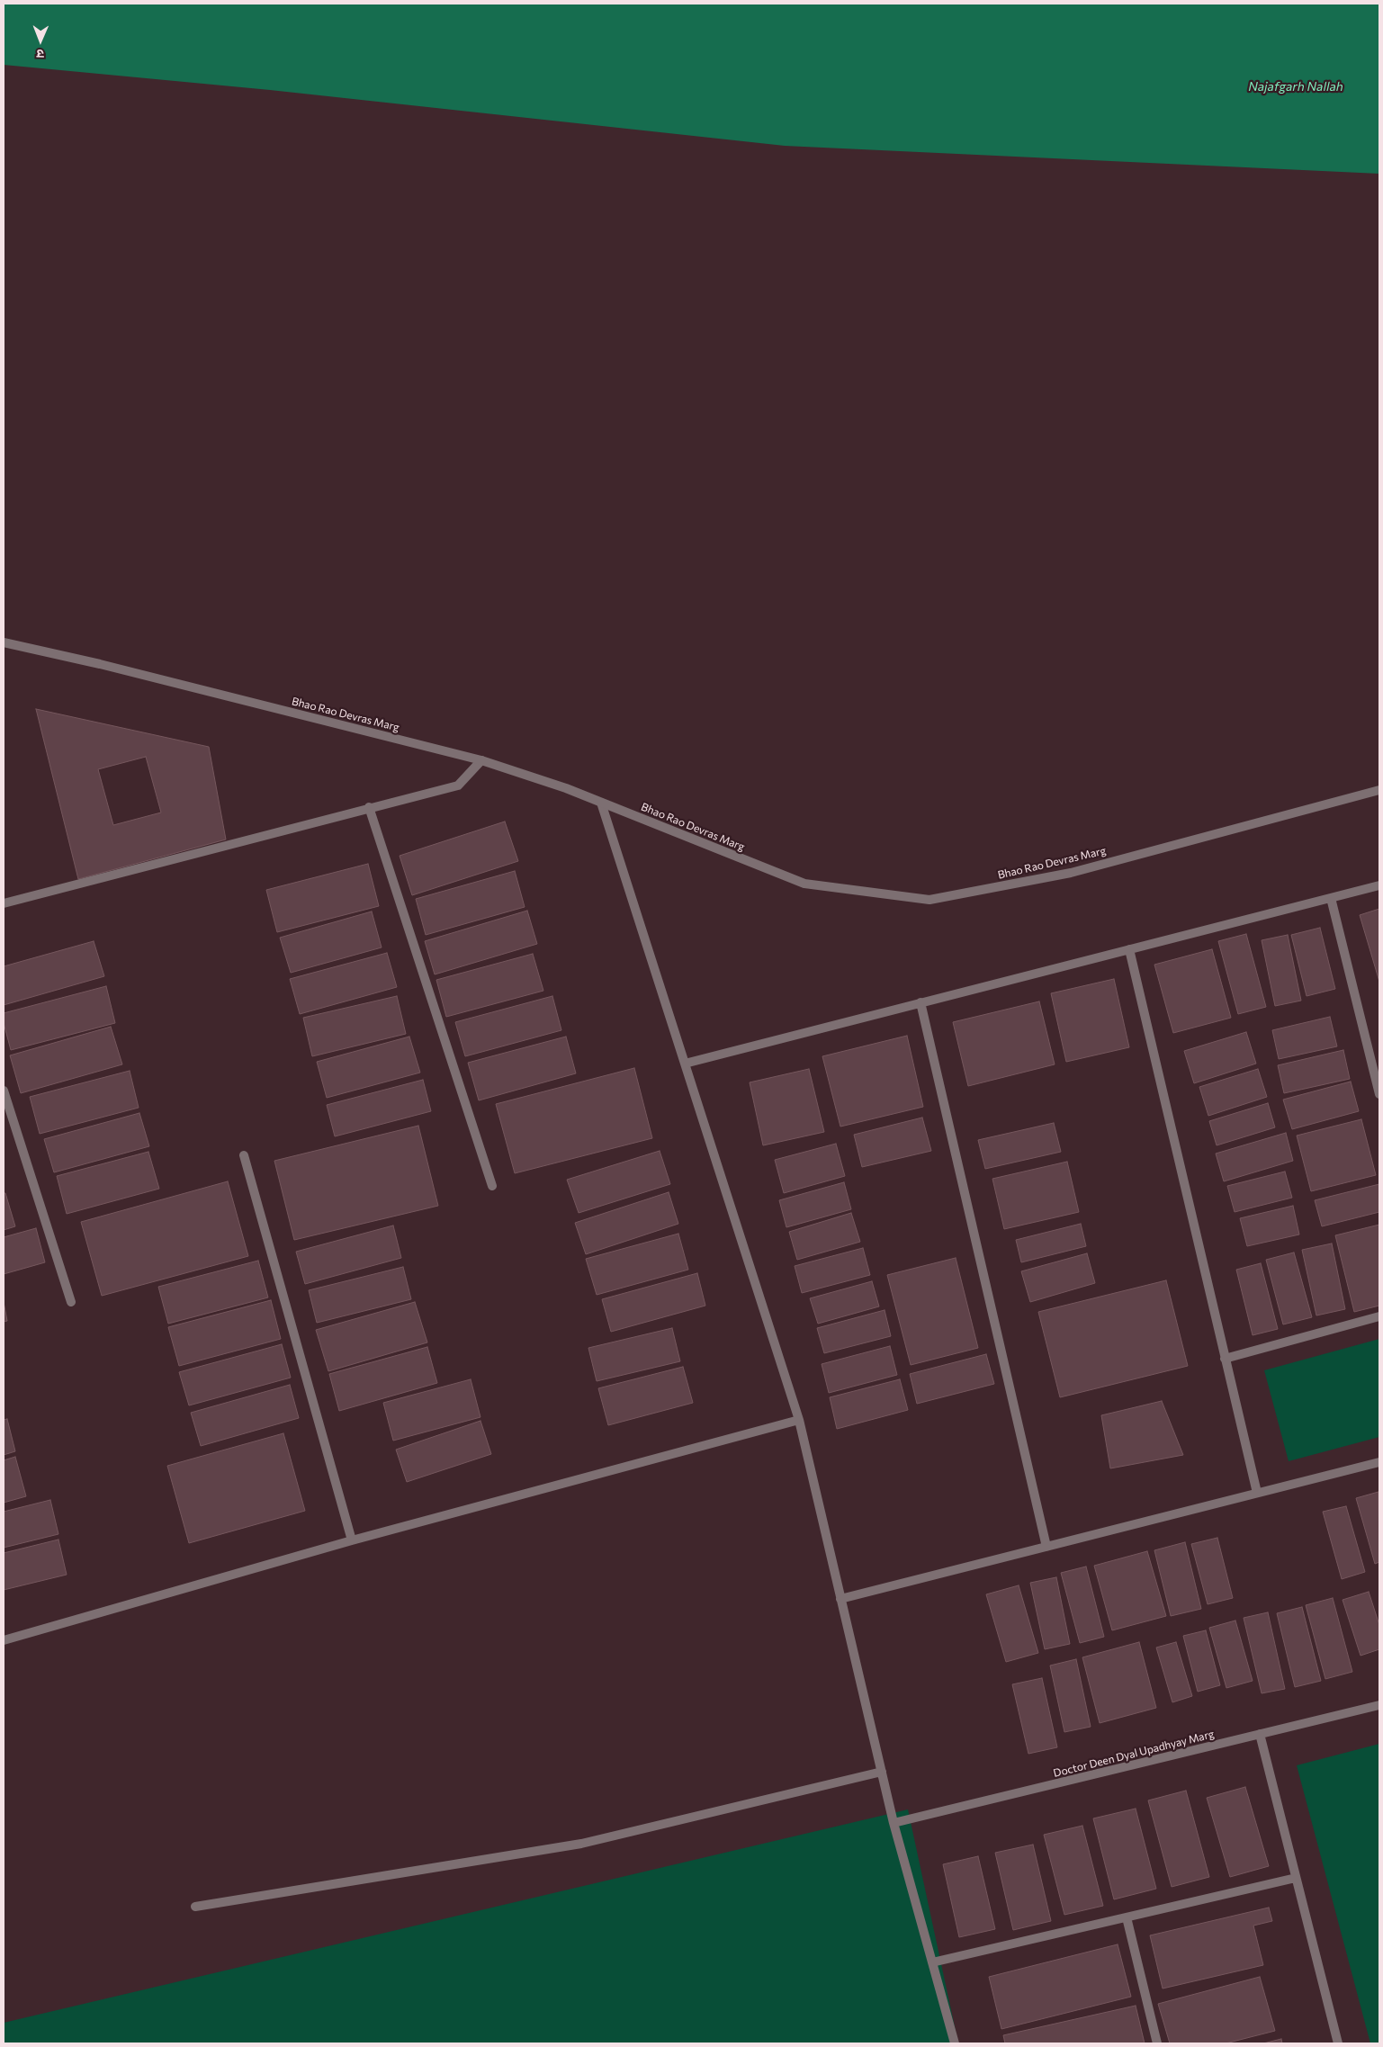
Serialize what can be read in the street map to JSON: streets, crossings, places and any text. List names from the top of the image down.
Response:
{
  "streets": {
    "street": ["Bhao Rao Devras Marg", "Doctor Deen Dyal Upadhyay Marg"]
  },
  "water": ["Najafgarh Nallah"],
  "north": "bottom"
}
